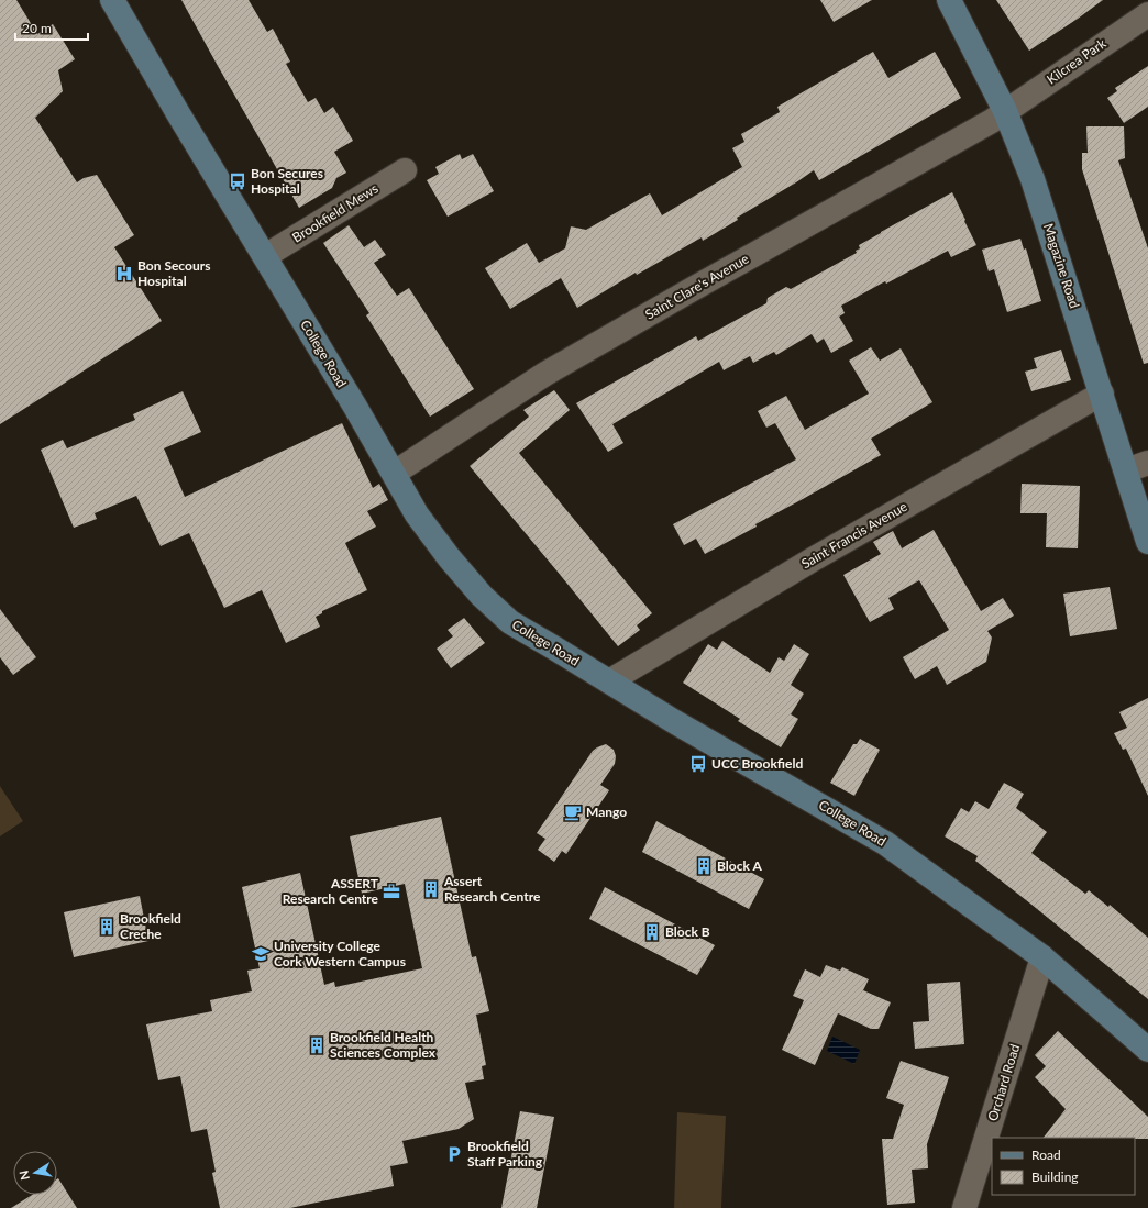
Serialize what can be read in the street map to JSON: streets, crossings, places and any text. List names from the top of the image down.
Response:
{
  "streets": {
    "street": [
      "Kilcrea Park",
      "Brookfield Mews",
      "Magazine Road",
      "Saint Clare's Avenue",
      "College Road",
      "Saint Francis Avenue",
      "Orchard Road"
    ]
  },
  "crossings": [
    ["Kilcrea Park", "Magazine Road"],
    ["Kilcrea Park", "Saint Clare's Avenue"],
    ["Brookfield Mews", "College Road"],
    ["Magazine Road", "Saint Clare's Avenue"],
    ["Magazine Road", "Saint Francis Avenue"],
    ["Saint Clare's Avenue", "College Road"],
    ["College Road", "Saint Francis Avenue"],
    ["College Road", "Orchard Road"]
  ],
  "places": {
    "bus stop": ["Bon Secures Hospital", "UCC Brookfield"],
    "hospital": ["Bon Secours Hospital"],
    "cafe": ["Mango"],
    "building": [
      "Block A",
      "Assert Research Centre",
      "Brookfield Creche",
      "Block B",
      "Brookfield Health Sciences Complex"
    ],
    "office": ["ASSERT Research Centre"],
    "school or university": ["University College Cork Western Campus"],
    "parking": ["Brookfield Staff Parking"]
  },
  "legend": ["Road", "Building"],
  "scale_bar": "20 m",
  "north": "left"
}
